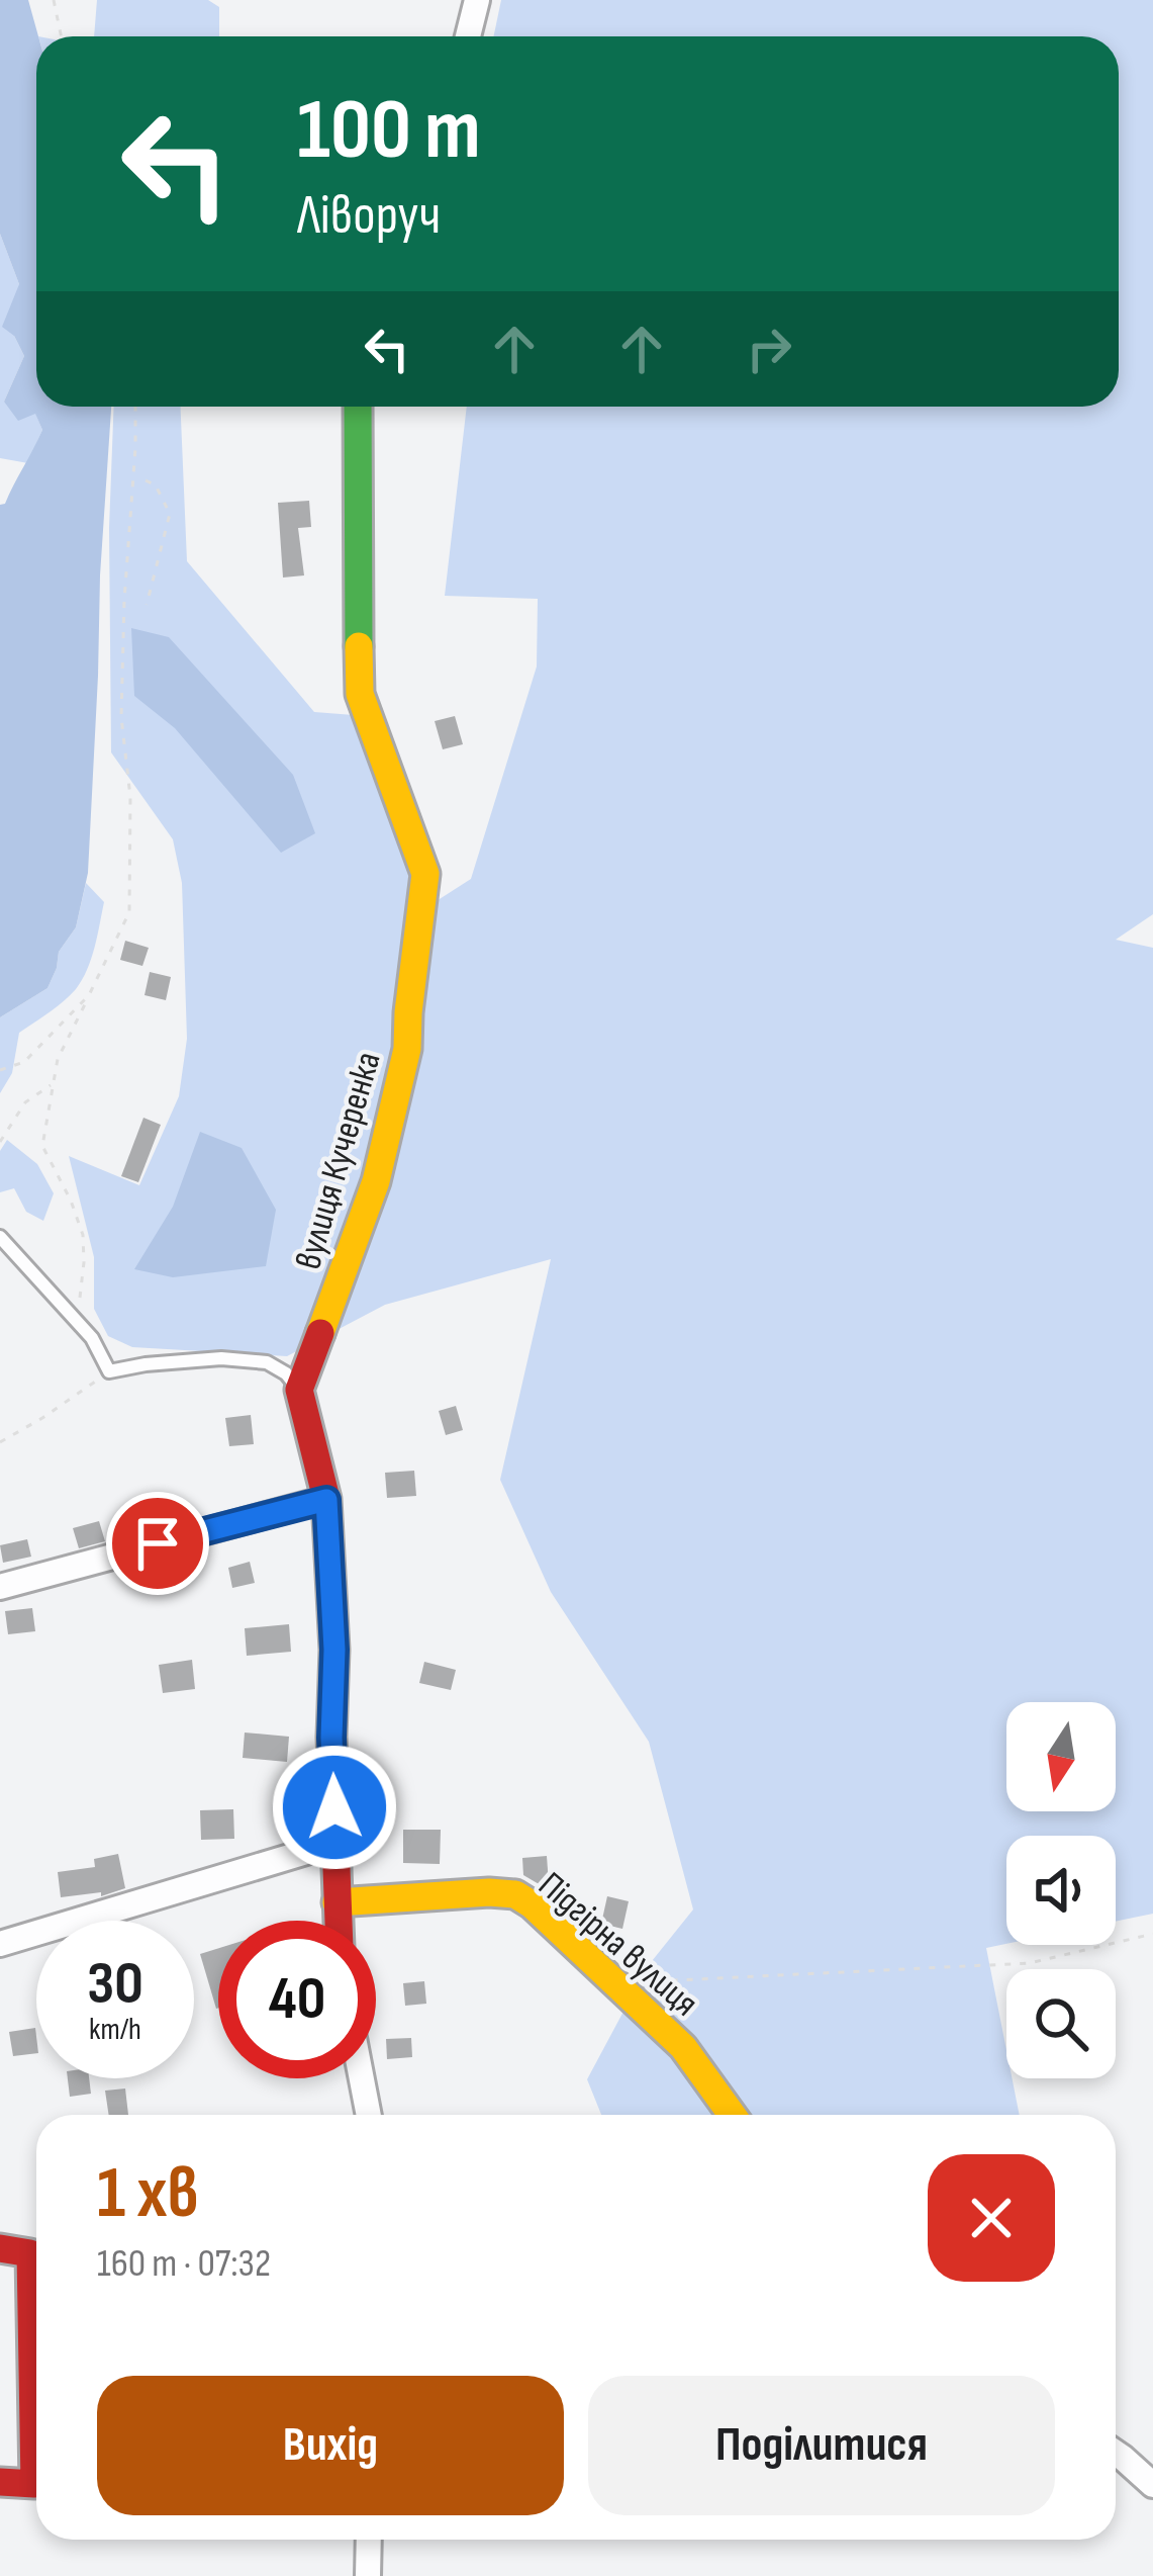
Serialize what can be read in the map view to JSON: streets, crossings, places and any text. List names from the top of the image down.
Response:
{
  "streets": {
    "street": ["вулиця Кучеренка", "Підгірна вулиця"]
  },
  "north": "bottom",
  "page": {
    "turn": ["100 m", "Ліворуч"],
    "speed": "30 km/h",
    "limit": "40",
    "heading": ["1 хв", "160 m · 07:32"],
    "buttons": ["Вихід", "Поділитися"]
  }
}
